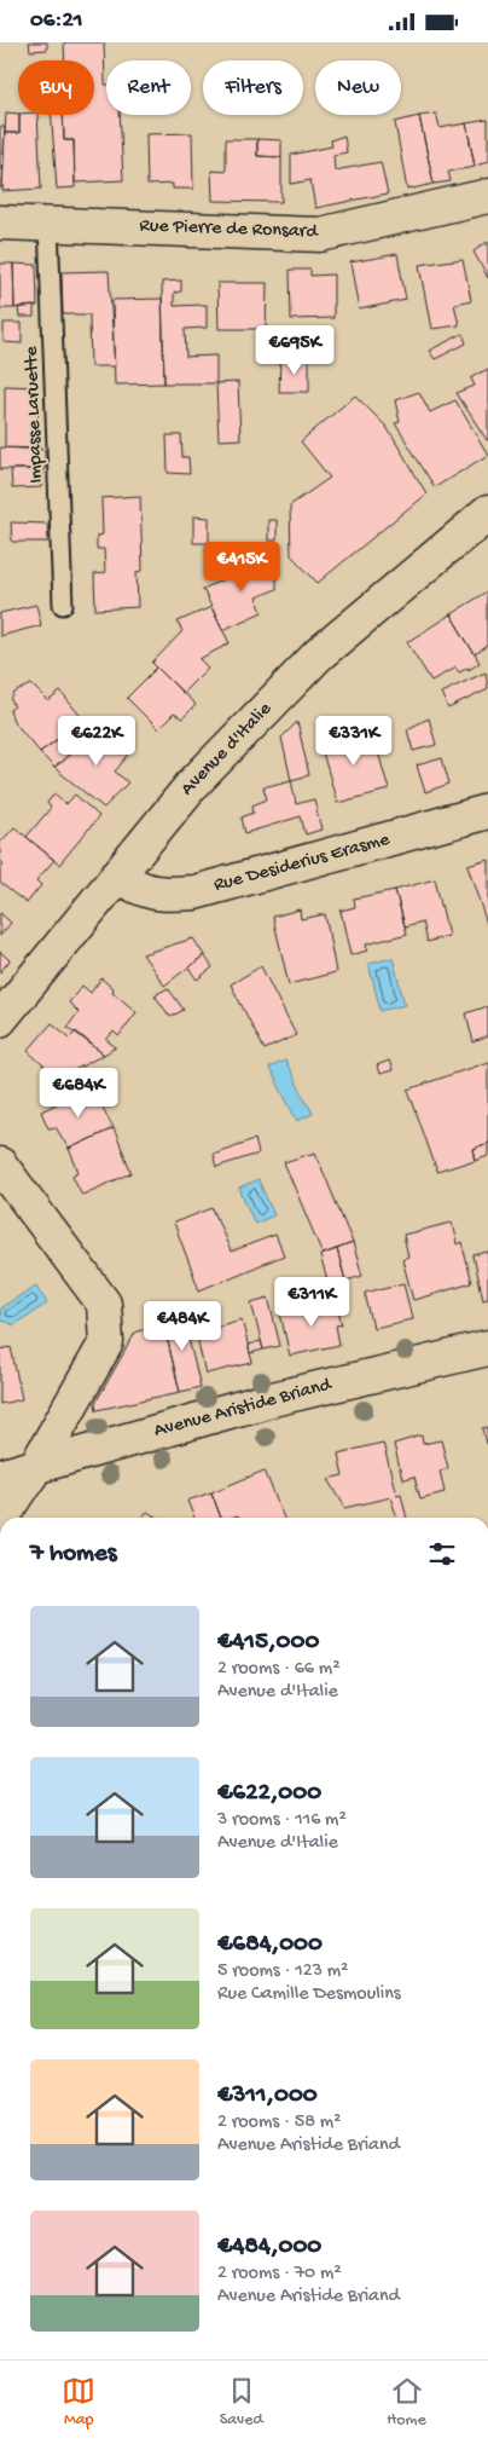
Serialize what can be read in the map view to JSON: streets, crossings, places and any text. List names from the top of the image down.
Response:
{
  "streets": {
    "street": [
      "Rue Pierre de Ronsard",
      "Avenue d'Italie",
      "Rue Desiderius Erasme",
      "Avenue Aristide Briand"
    ],
    "lane": ["Impasse Laruette"]
  },
  "crossings": [
    ["Rue Pierre de Ronsard", "Impasse Laruette"],
    ["Avenue d'Italie", "Rue Desiderius Erasme"]
  ],
  "page": {
    "status": "06:21",
    "chip": [
      "Buy",
      "Rent",
      "Filters",
      "New"
    ],
    "price": [
      "€695K",
      "€415K",
      "€622K",
      "€331K",
      "€684K",
      "€311K",
      "€484K"
    ],
    "heading": "7 homes",
    "list": [
      {
        "name": "€415,000",
        "note": "2 rooms · 66 m² · Avenue d'Italie"
      },
      {
        "name": "€622,000",
        "note": "3 rooms · 116 m² · Avenue d'Italie"
      },
      {
        "name": "€684,000",
        "note": "5 rooms · 123 m² · Rue Camille Desmoulins"
      },
      {
        "name": "€311,000",
        "note": "2 rooms · 58 m² · Avenue Aristide Briand"
      },
      {
        "name": "€484,000",
        "note": "2 rooms · 70 m² · Avenue Aristide Briand"
      }
    ],
    "tabs": ["Map", "Saved", "Home"]
  }
}
